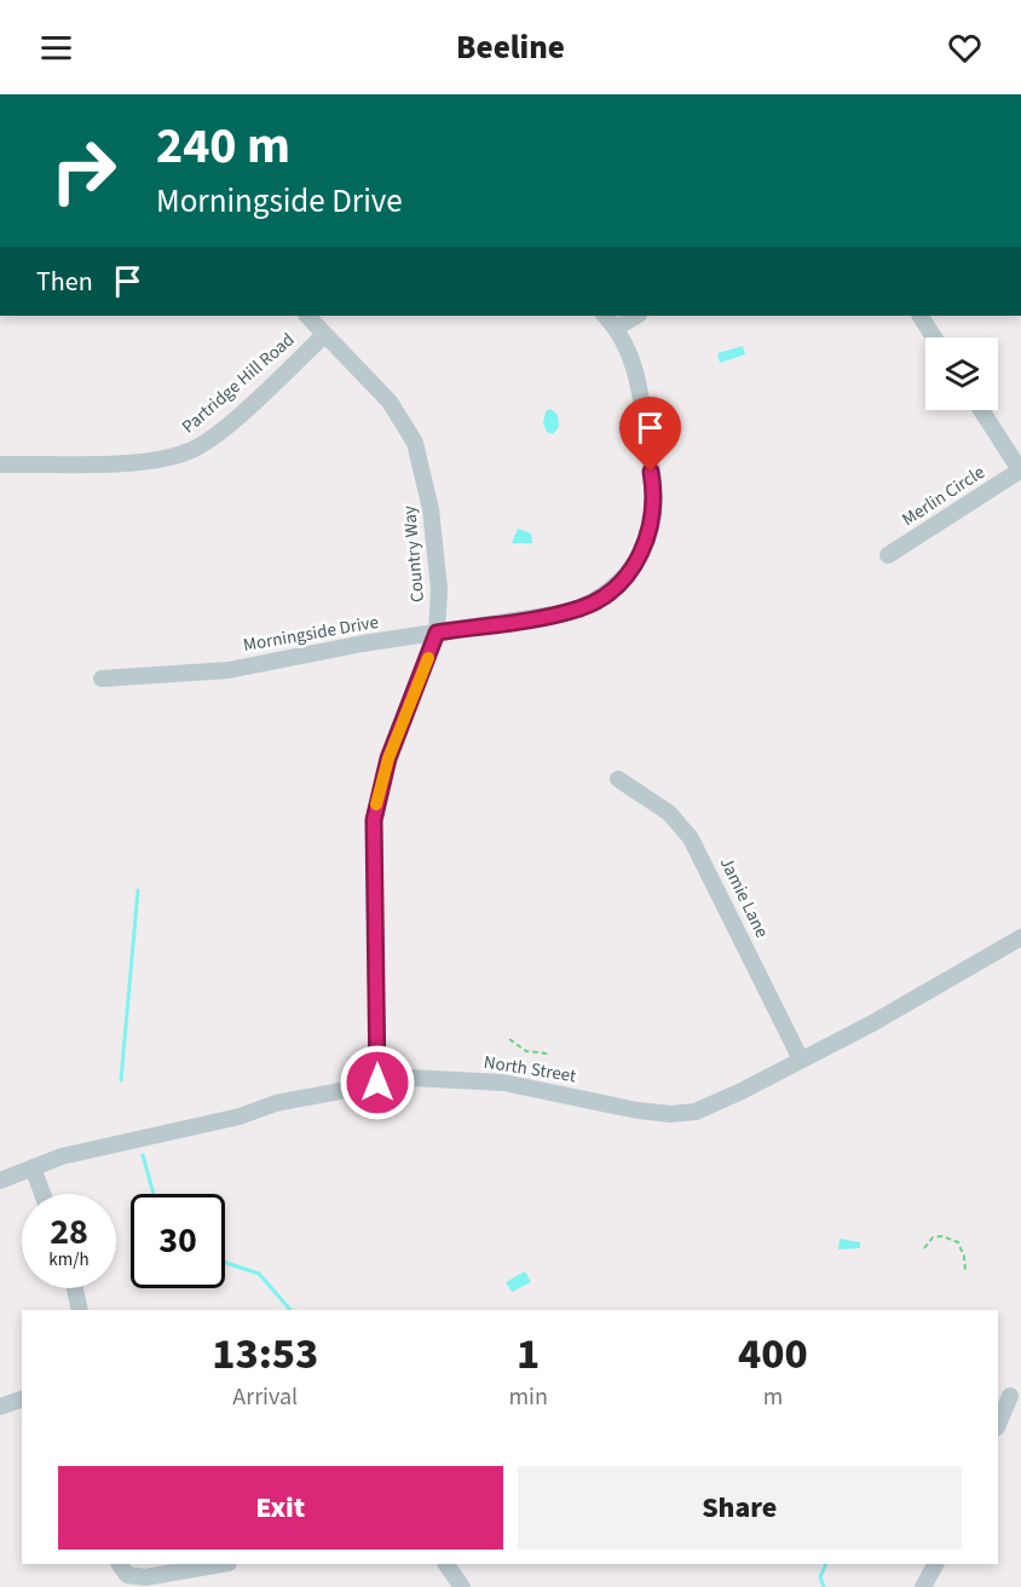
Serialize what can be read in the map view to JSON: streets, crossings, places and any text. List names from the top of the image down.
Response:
{
  "streets": {
    "street": [
      "Partridge Hill Road",
      "Merlin Circle",
      "Country Way",
      "Morningside Drive",
      "Jamie Lane",
      "North Street"
    ]
  },
  "crossings": [
    ["Partridge Hill Road", "Country Way"],
    ["Country Way", "Morningside Drive"],
    ["Country Way", "North Street"],
    ["Jamie Lane", "North Street"]
  ],
  "page": {
    "header": "Beeline",
    "turn": ["240 m", "Morningside Drive"],
    "then": "Then",
    "speed": "28 km/h",
    "limit": "30",
    "eta": [
      "13:53",
      "Arrival",
      "1",
      "min",
      "400",
      "m"
    ],
    "buttons": ["Exit", "Share"]
  }
}
